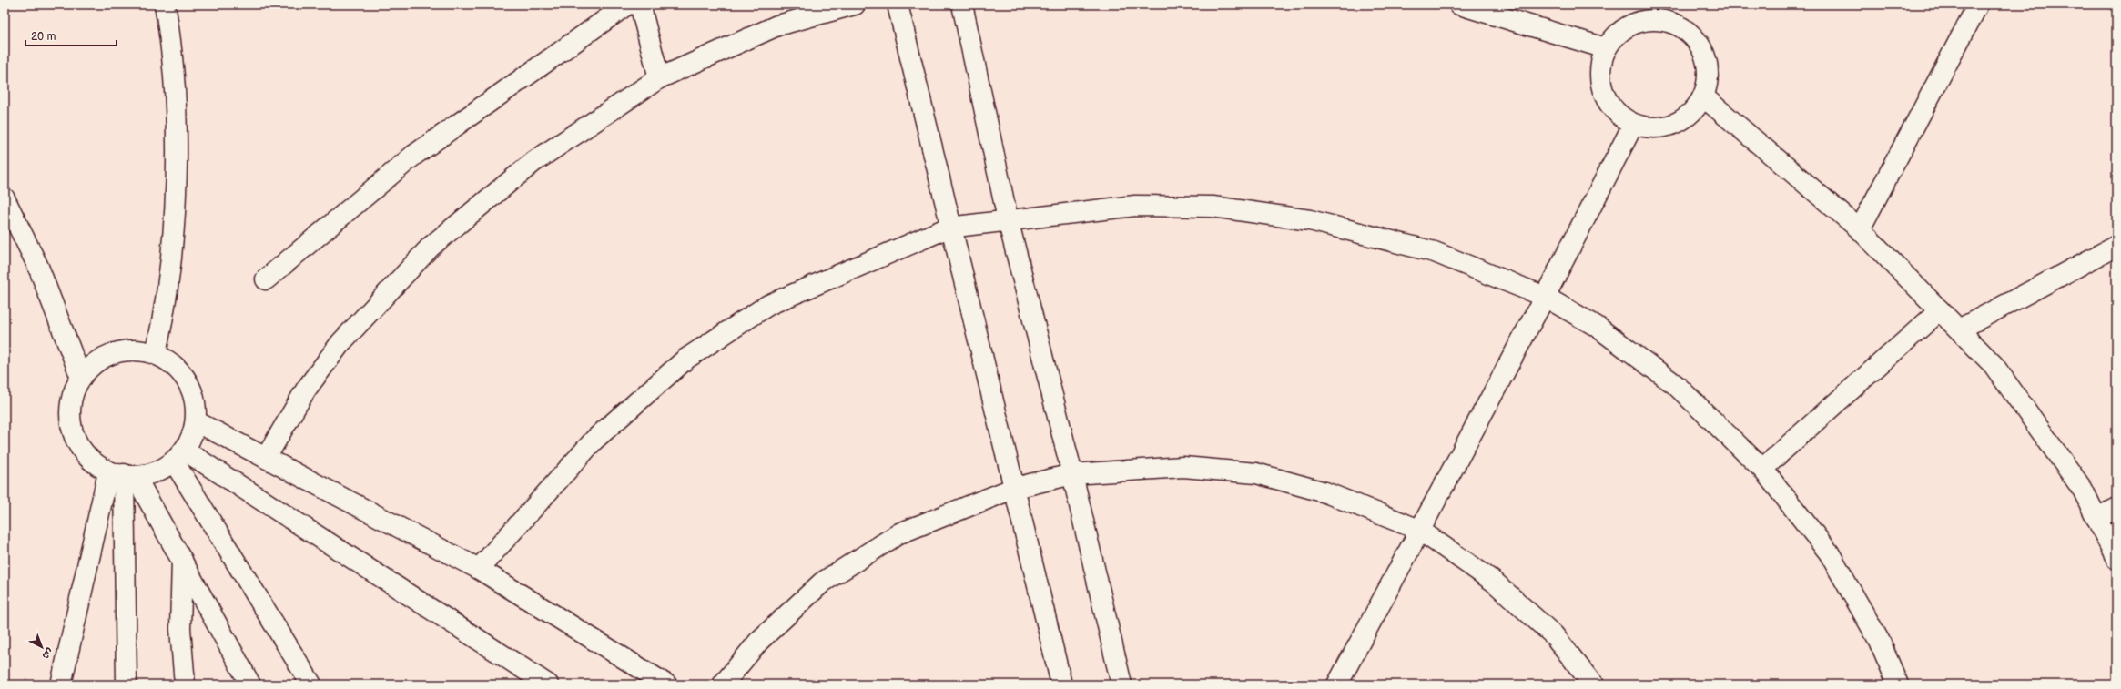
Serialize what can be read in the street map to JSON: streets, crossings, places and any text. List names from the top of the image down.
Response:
{
  "scale_bar": "20 m",
  "north": "bottom right"
}
